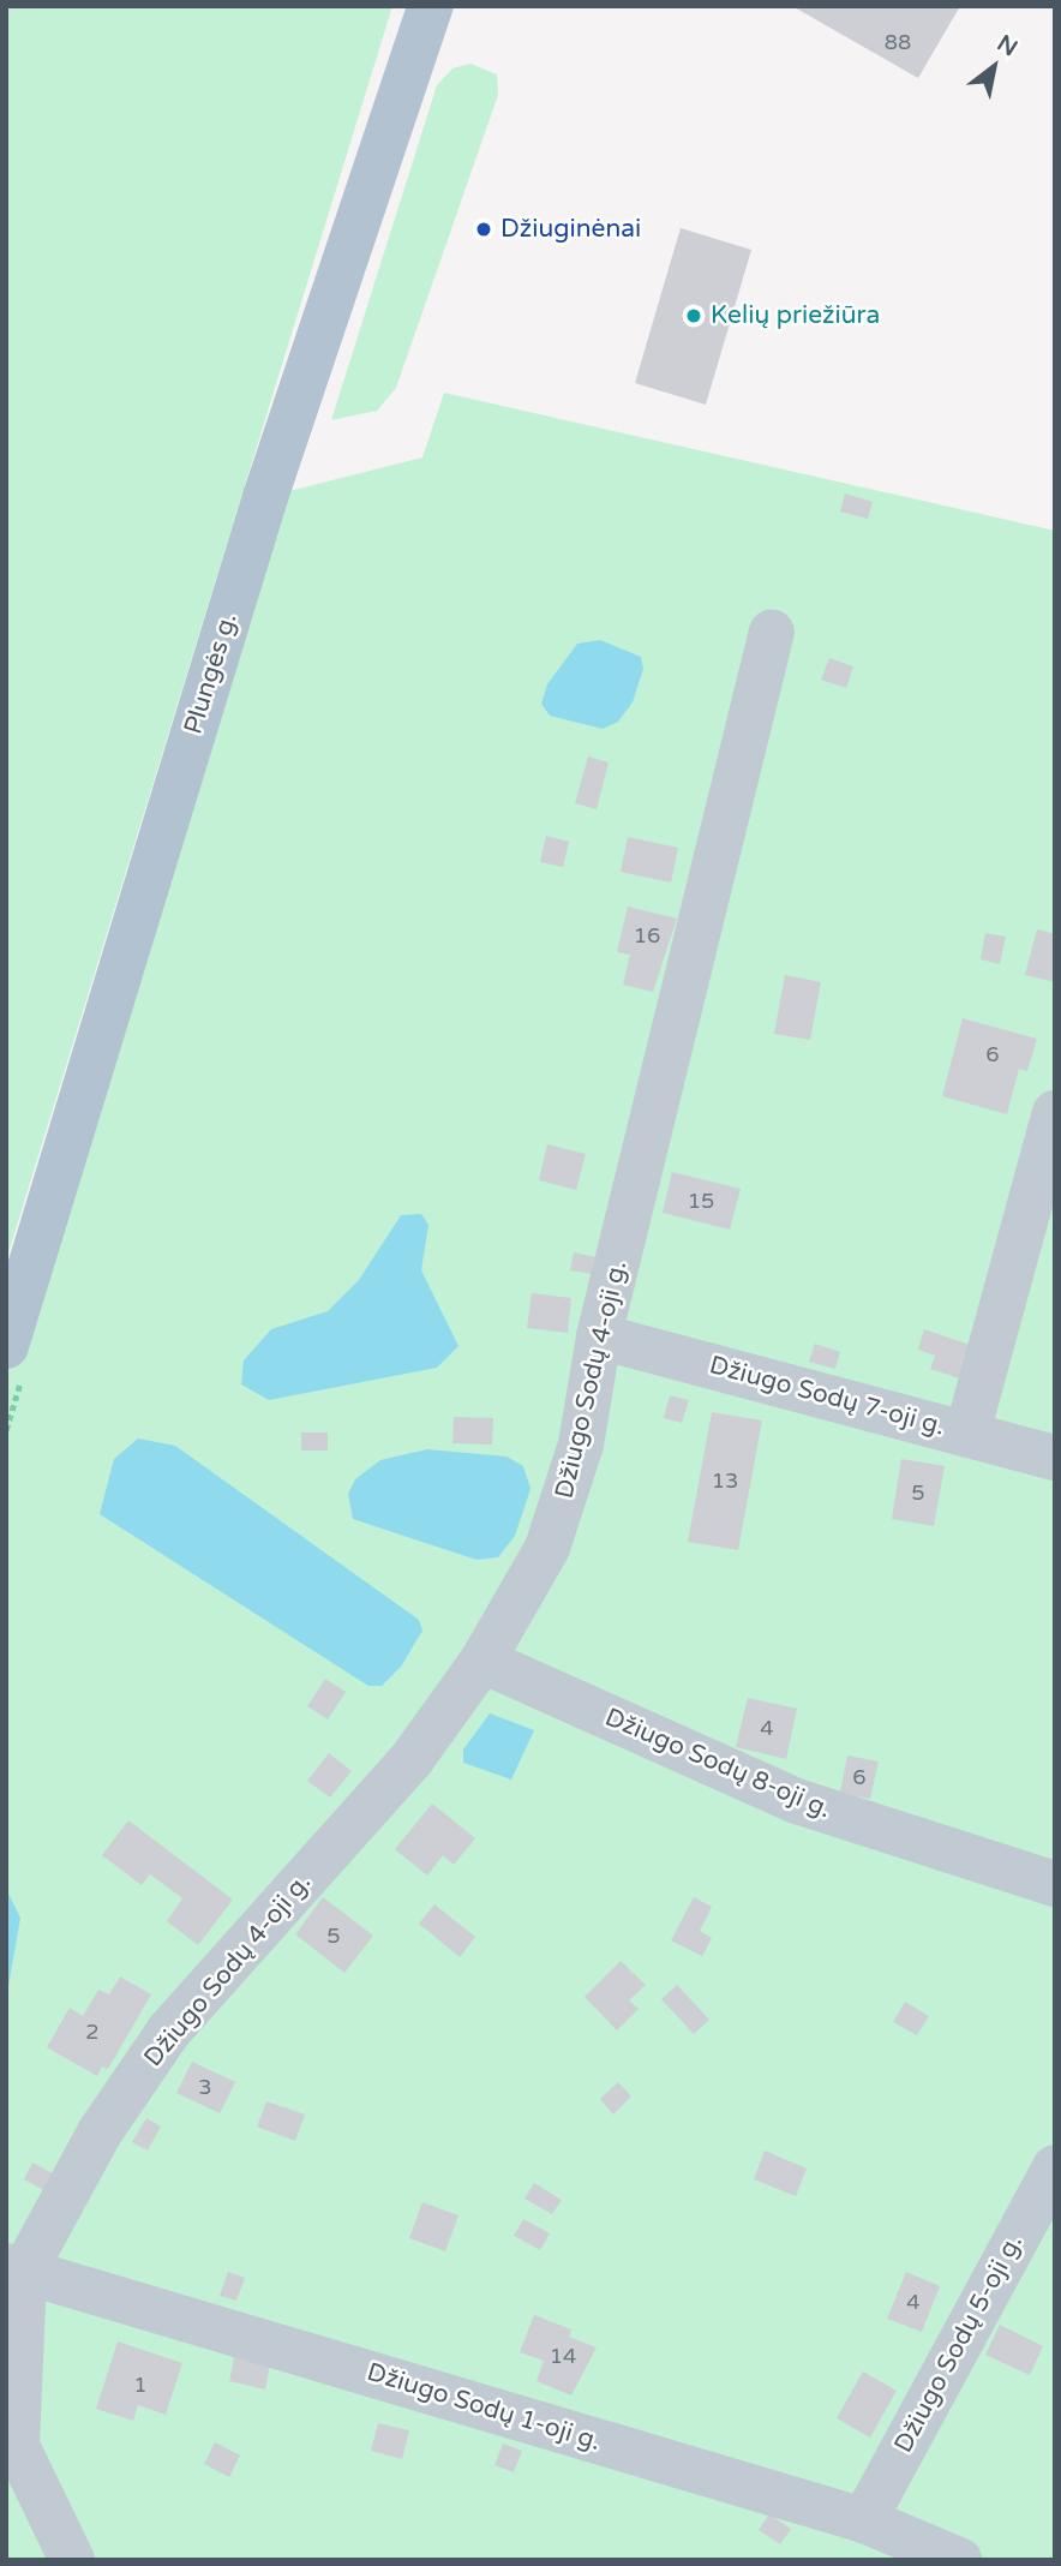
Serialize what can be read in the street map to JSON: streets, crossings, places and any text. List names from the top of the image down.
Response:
{
  "streets": {
    "main road": ["Plungės g."],
    "street": [
      "Džiugo Sodų 4-oji g.",
      "Džiugo Sodų 7-oji g.",
      "Džiugo Sodų 8-oji g.",
      "Džiugo Sodų 5-oji g.",
      "Džiugo Sodų 1-oji g."
    ]
  },
  "crossings": [
    ["Džiugo Sodų 4-oji g.", "Džiugo Sodų 7-oji g."],
    ["Džiugo Sodų 4-oji g.", "Džiugo Sodų 8-oji g."],
    ["Džiugo Sodų 4-oji g.", "Džiugo Sodų 1-oji g."],
    ["Džiugo Sodų 5-oji g.", "Džiugo Sodų 1-oji g."]
  ],
  "places": ["Džiuginėnai", "Kelių priežiūra"],
  "house_numbers": [
    "88",
    "16",
    "6",
    "15",
    "13",
    "5",
    "4",
    "6",
    "5",
    "2",
    "3",
    "4",
    "14",
    "1"
  ],
  "north": "top right"
}
